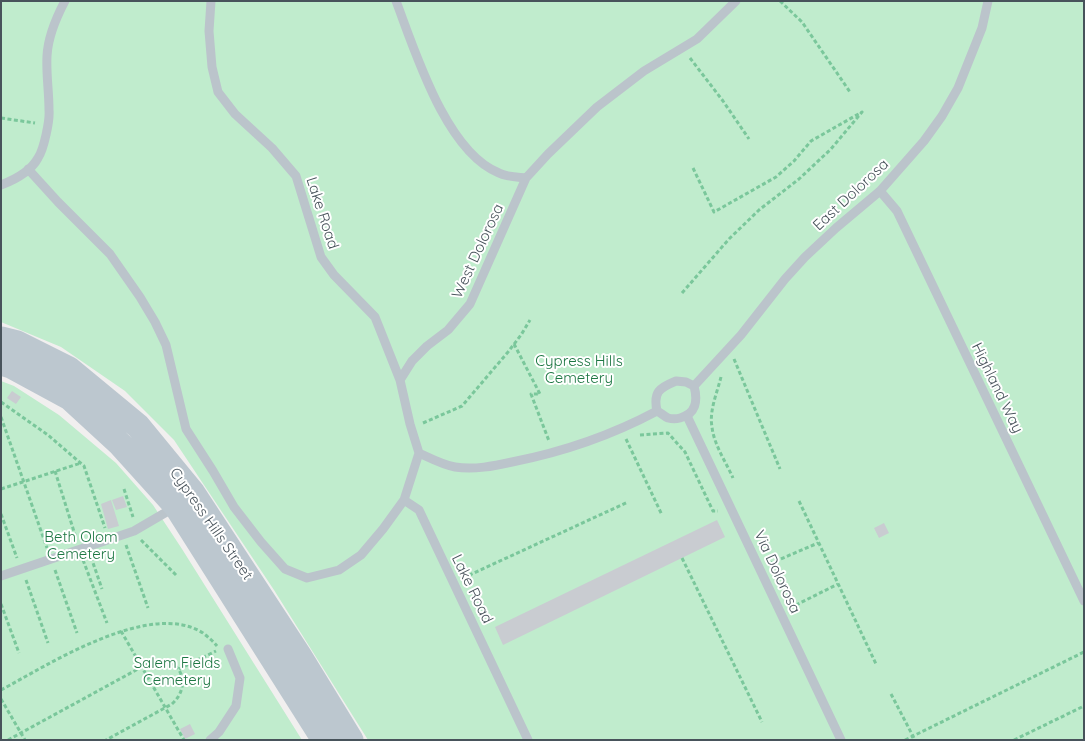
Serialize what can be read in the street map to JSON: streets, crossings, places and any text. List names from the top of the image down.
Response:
{
  "streets": {
    "street": ["Cypress Hills Street"],
    "lane": [
      "East Dolorosa",
      "Lake Road",
      "West Dolorosa",
      "Highland Way",
      "Via Dolorosa"
    ]
  },
  "crossings": [
    ["East Dolorosa", "Highland Way"],
    ["East Dolorosa", "Via Dolorosa"],
    ["Lake Road", "West Dolorosa"]
  ],
  "parks": ["Cypress Hills Cemetery", "Beth Olom Cemetery", "Salem Fields Cemetery"]
}
